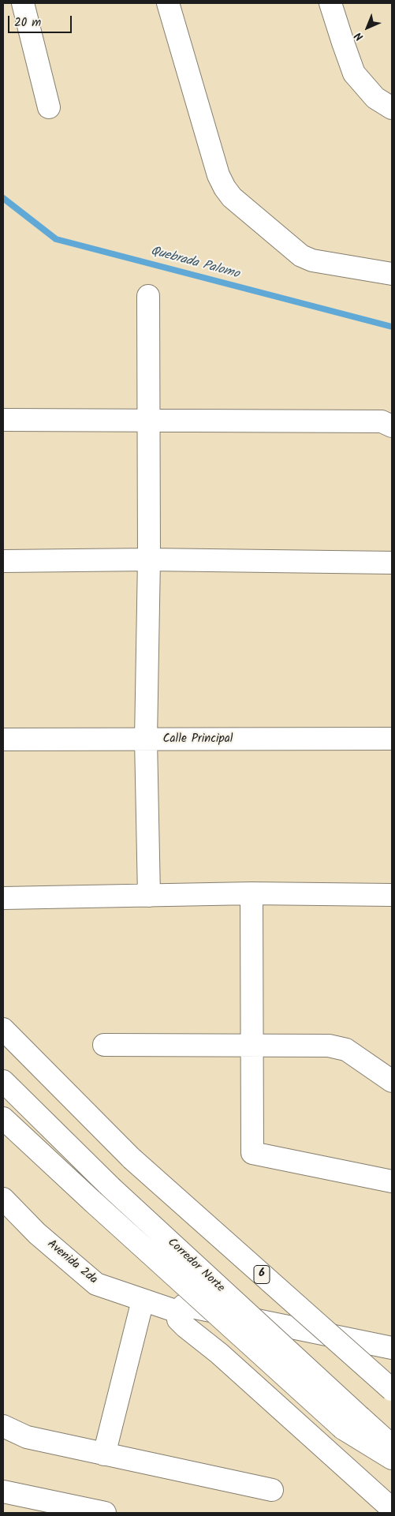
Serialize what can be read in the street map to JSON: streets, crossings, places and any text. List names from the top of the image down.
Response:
{
  "streets": {
    "main road": [
      "Calle Principal",
      "Avenida 2da",
      "Corredor Norte",
      "6"
    ]
  },
  "water": ["Quebrada Palomo"],
  "scale_bar": "20 m",
  "north": "bottom left"
}
